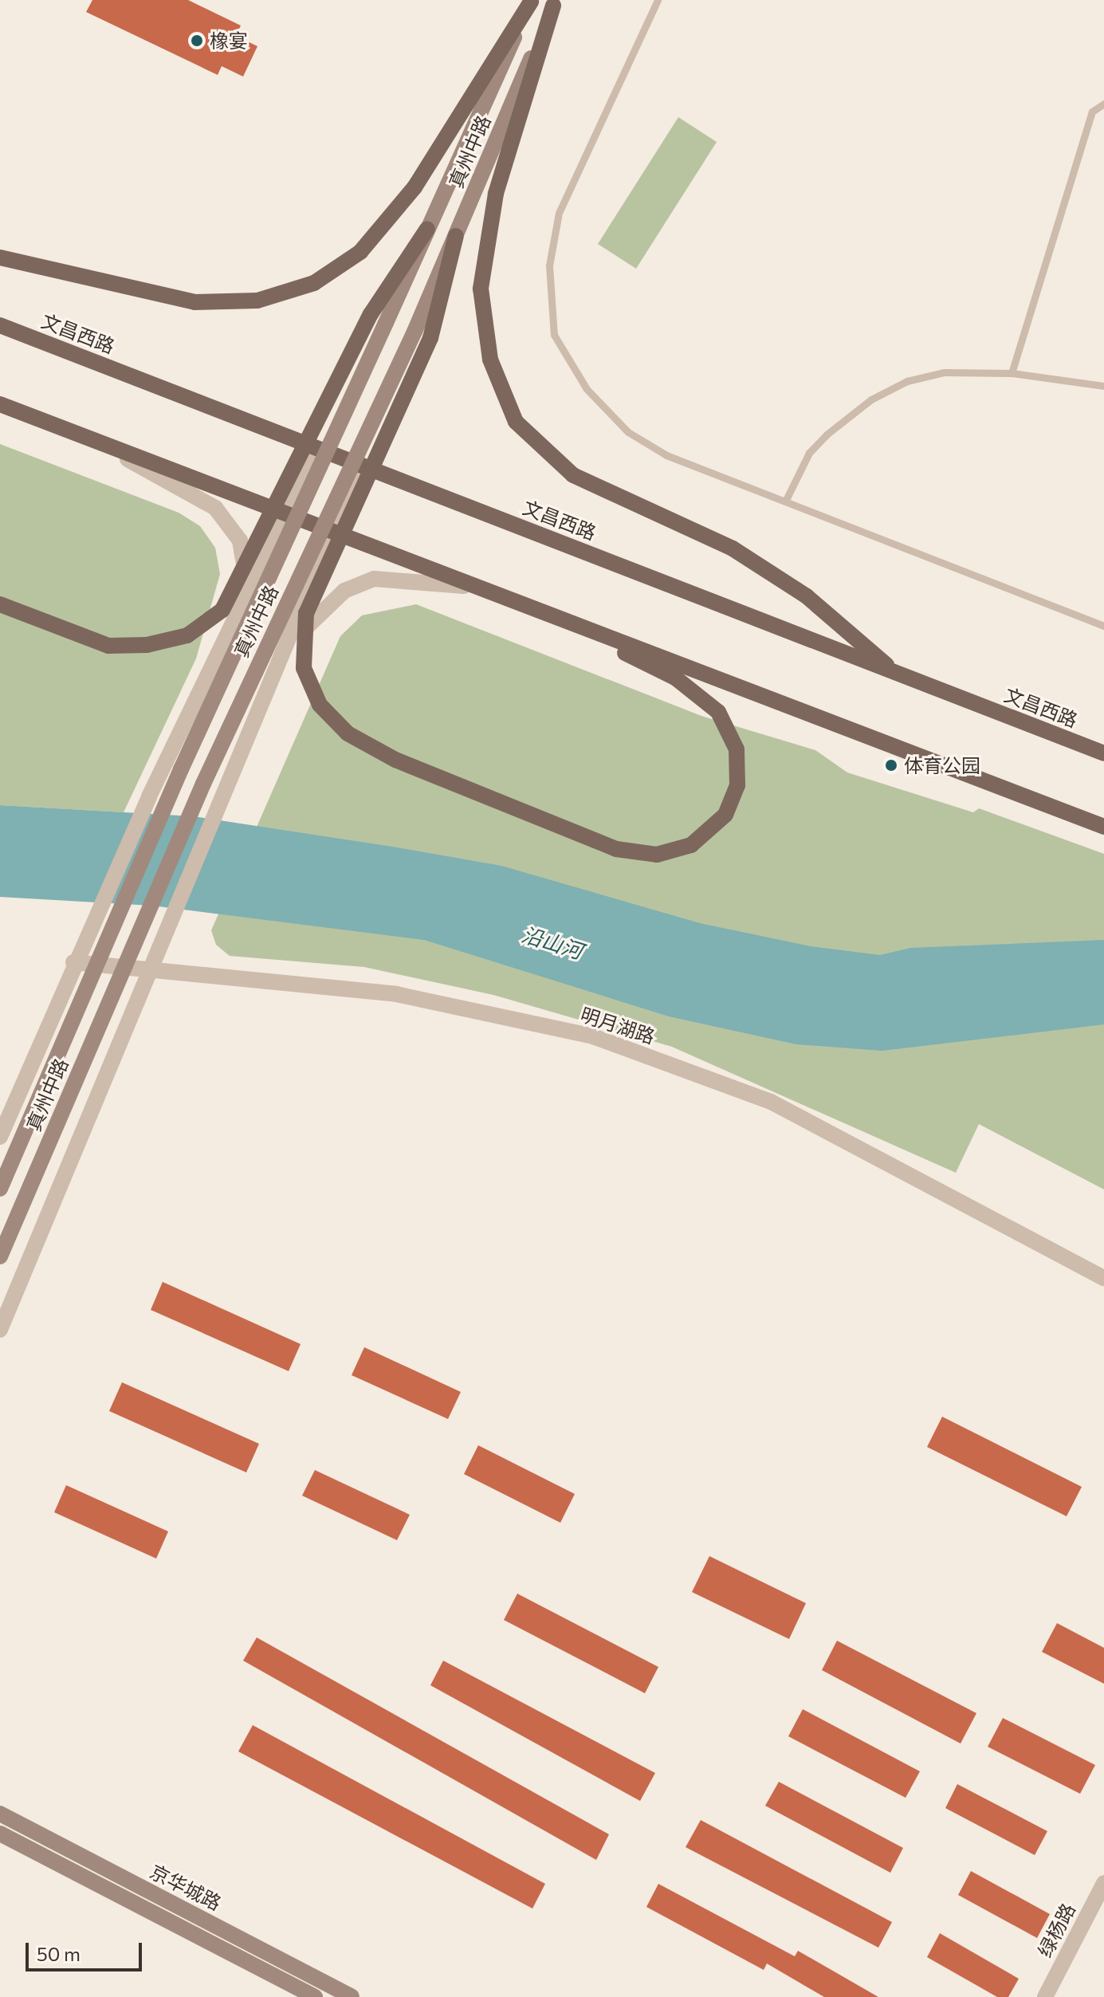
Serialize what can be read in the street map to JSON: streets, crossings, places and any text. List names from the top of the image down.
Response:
{
  "streets": {
    "main road": ["真州中路", "文昌西路", "京华城路"],
    "street": ["明月湖路", "绿杨路"]
  },
  "crossings": [
    ["真州中路", "文昌西路"],
    ["真州中路", "明月湖路"]
  ],
  "water": ["沿山河"],
  "places": ["橡宴", "体育公园"],
  "scale_bar": "50 m"
}
